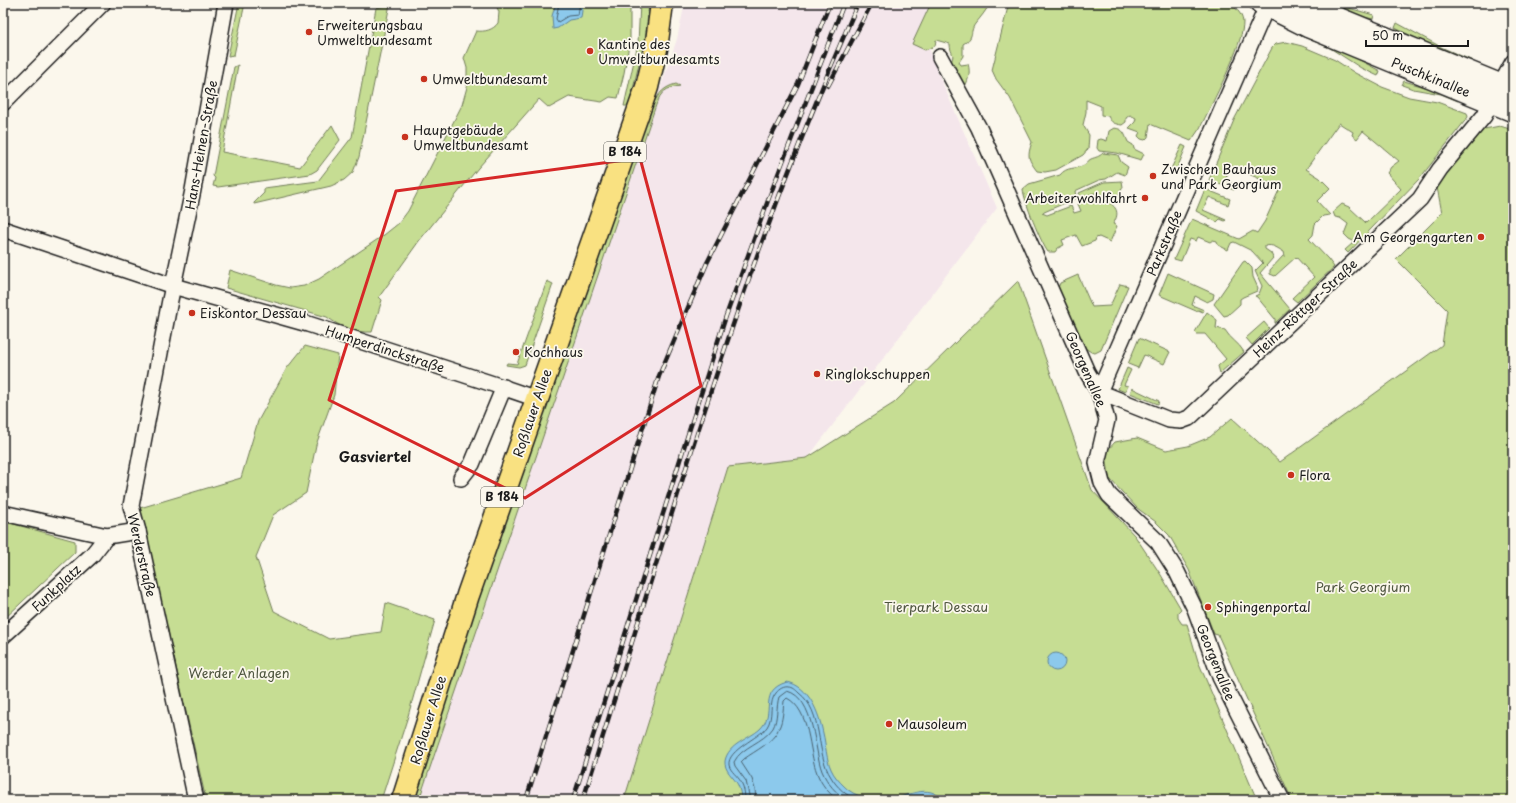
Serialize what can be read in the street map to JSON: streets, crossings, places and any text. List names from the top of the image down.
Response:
{
  "streets": {
    "main road": ["Puschkinallee", "B 184", "Roßlauer Allee"],
    "street": [
      "Hans-Heinen-Straße",
      "Parkstraße",
      "Heinz-Röttger-Straße",
      "Humperdinckstraße",
      "Georgenallee",
      "Werderstraße",
      "Funkplatz"
    ]
  },
  "crossings": [
    ["Puschkinallee", "Parkstraße"],
    ["Puschkinallee", "Heinz-Röttger-Straße"],
    ["Hans-Heinen-Straße", "Humperdinckstraße"],
    ["Hans-Heinen-Straße", "Werderstraße"],
    ["Parkstraße", "Heinz-Röttger-Straße"],
    ["Parkstraße", "Georgenallee"],
    ["Heinz-Röttger-Straße", "Georgenallee"],
    ["Humperdinckstraße", "Roßlauer Allee"],
    ["Humperdinckstraße", "Werderstraße"]
  ],
  "districts": ["Gasviertel"],
  "parks": ["Park Georgium", "Tierpark Dessau", "Werder Anlagen"],
  "places": [
    "Erweiterungsbau Umweltbundesamt",
    "Kantine des Umweltbundesamts",
    "Umweltbundesamt",
    "Hauptgebäude Umweltbundesamt",
    "Zwischen Bauhaus und Park Georgium",
    "Arbeiterwohlfahrt",
    "Am Georgengarten",
    "Eiskontor Dessau",
    "Kochhaus",
    "Ringlokschuppen",
    "Flora",
    "Sphingenportal",
    "Mausoleum"
  ],
  "scale_bar": "50 m"
}
